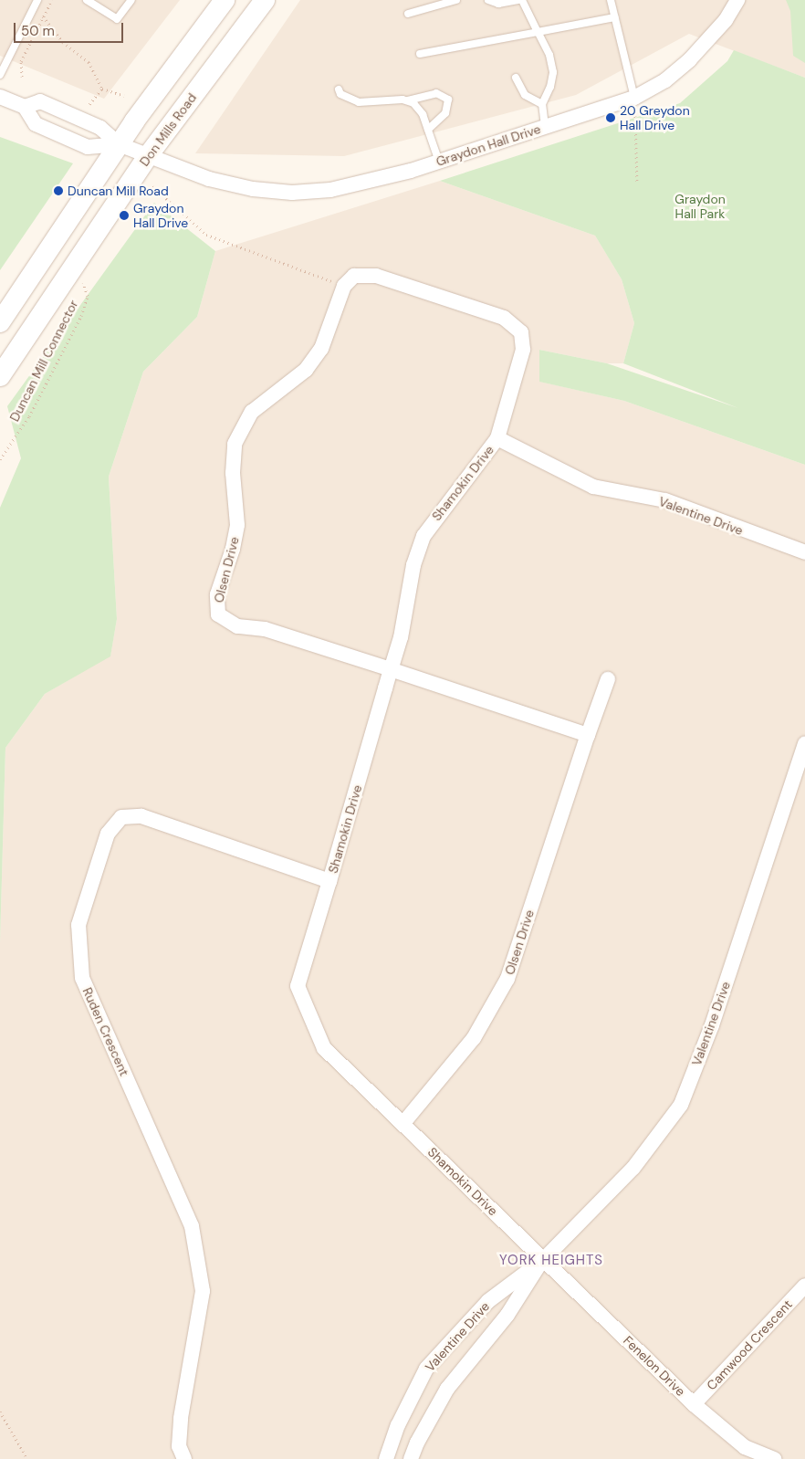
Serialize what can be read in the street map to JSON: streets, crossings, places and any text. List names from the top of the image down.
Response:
{
  "streets": {
    "main road": ["Don Mills Road"],
    "street": [
      "Graydon Hall Drive",
      "Shamokin Drive",
      "Valentine Drive",
      "Olsen Drive",
      "Ruden Crescent",
      "Camwood Crescent",
      "Fenelon Drive"
    ],
    "path": ["Duncan Mill Connector"]
  },
  "crossings": [
    ["Don Mills Road", "Graydon Hall Drive"],
    ["Don Mills Road", "Duncan Mill Connector"],
    ["Shamokin Drive", "Valentine Drive"],
    ["Shamokin Drive", "Olsen Drive"],
    ["Shamokin Drive", "Ruden Crescent"],
    ["Shamokin Drive", "Fenelon Drive"],
    ["Valentine Drive", "Fenelon Drive"],
    ["Camwood Crescent", "Fenelon Drive"]
  ],
  "districts": ["YORK HEIGHTS"],
  "parks": ["Graydon Hall Park"],
  "places": ["20 Greydon Hall Drive", "Duncan Mill Road", "Graydon Hall Drive"],
  "scale_bar": "50 m"
}
